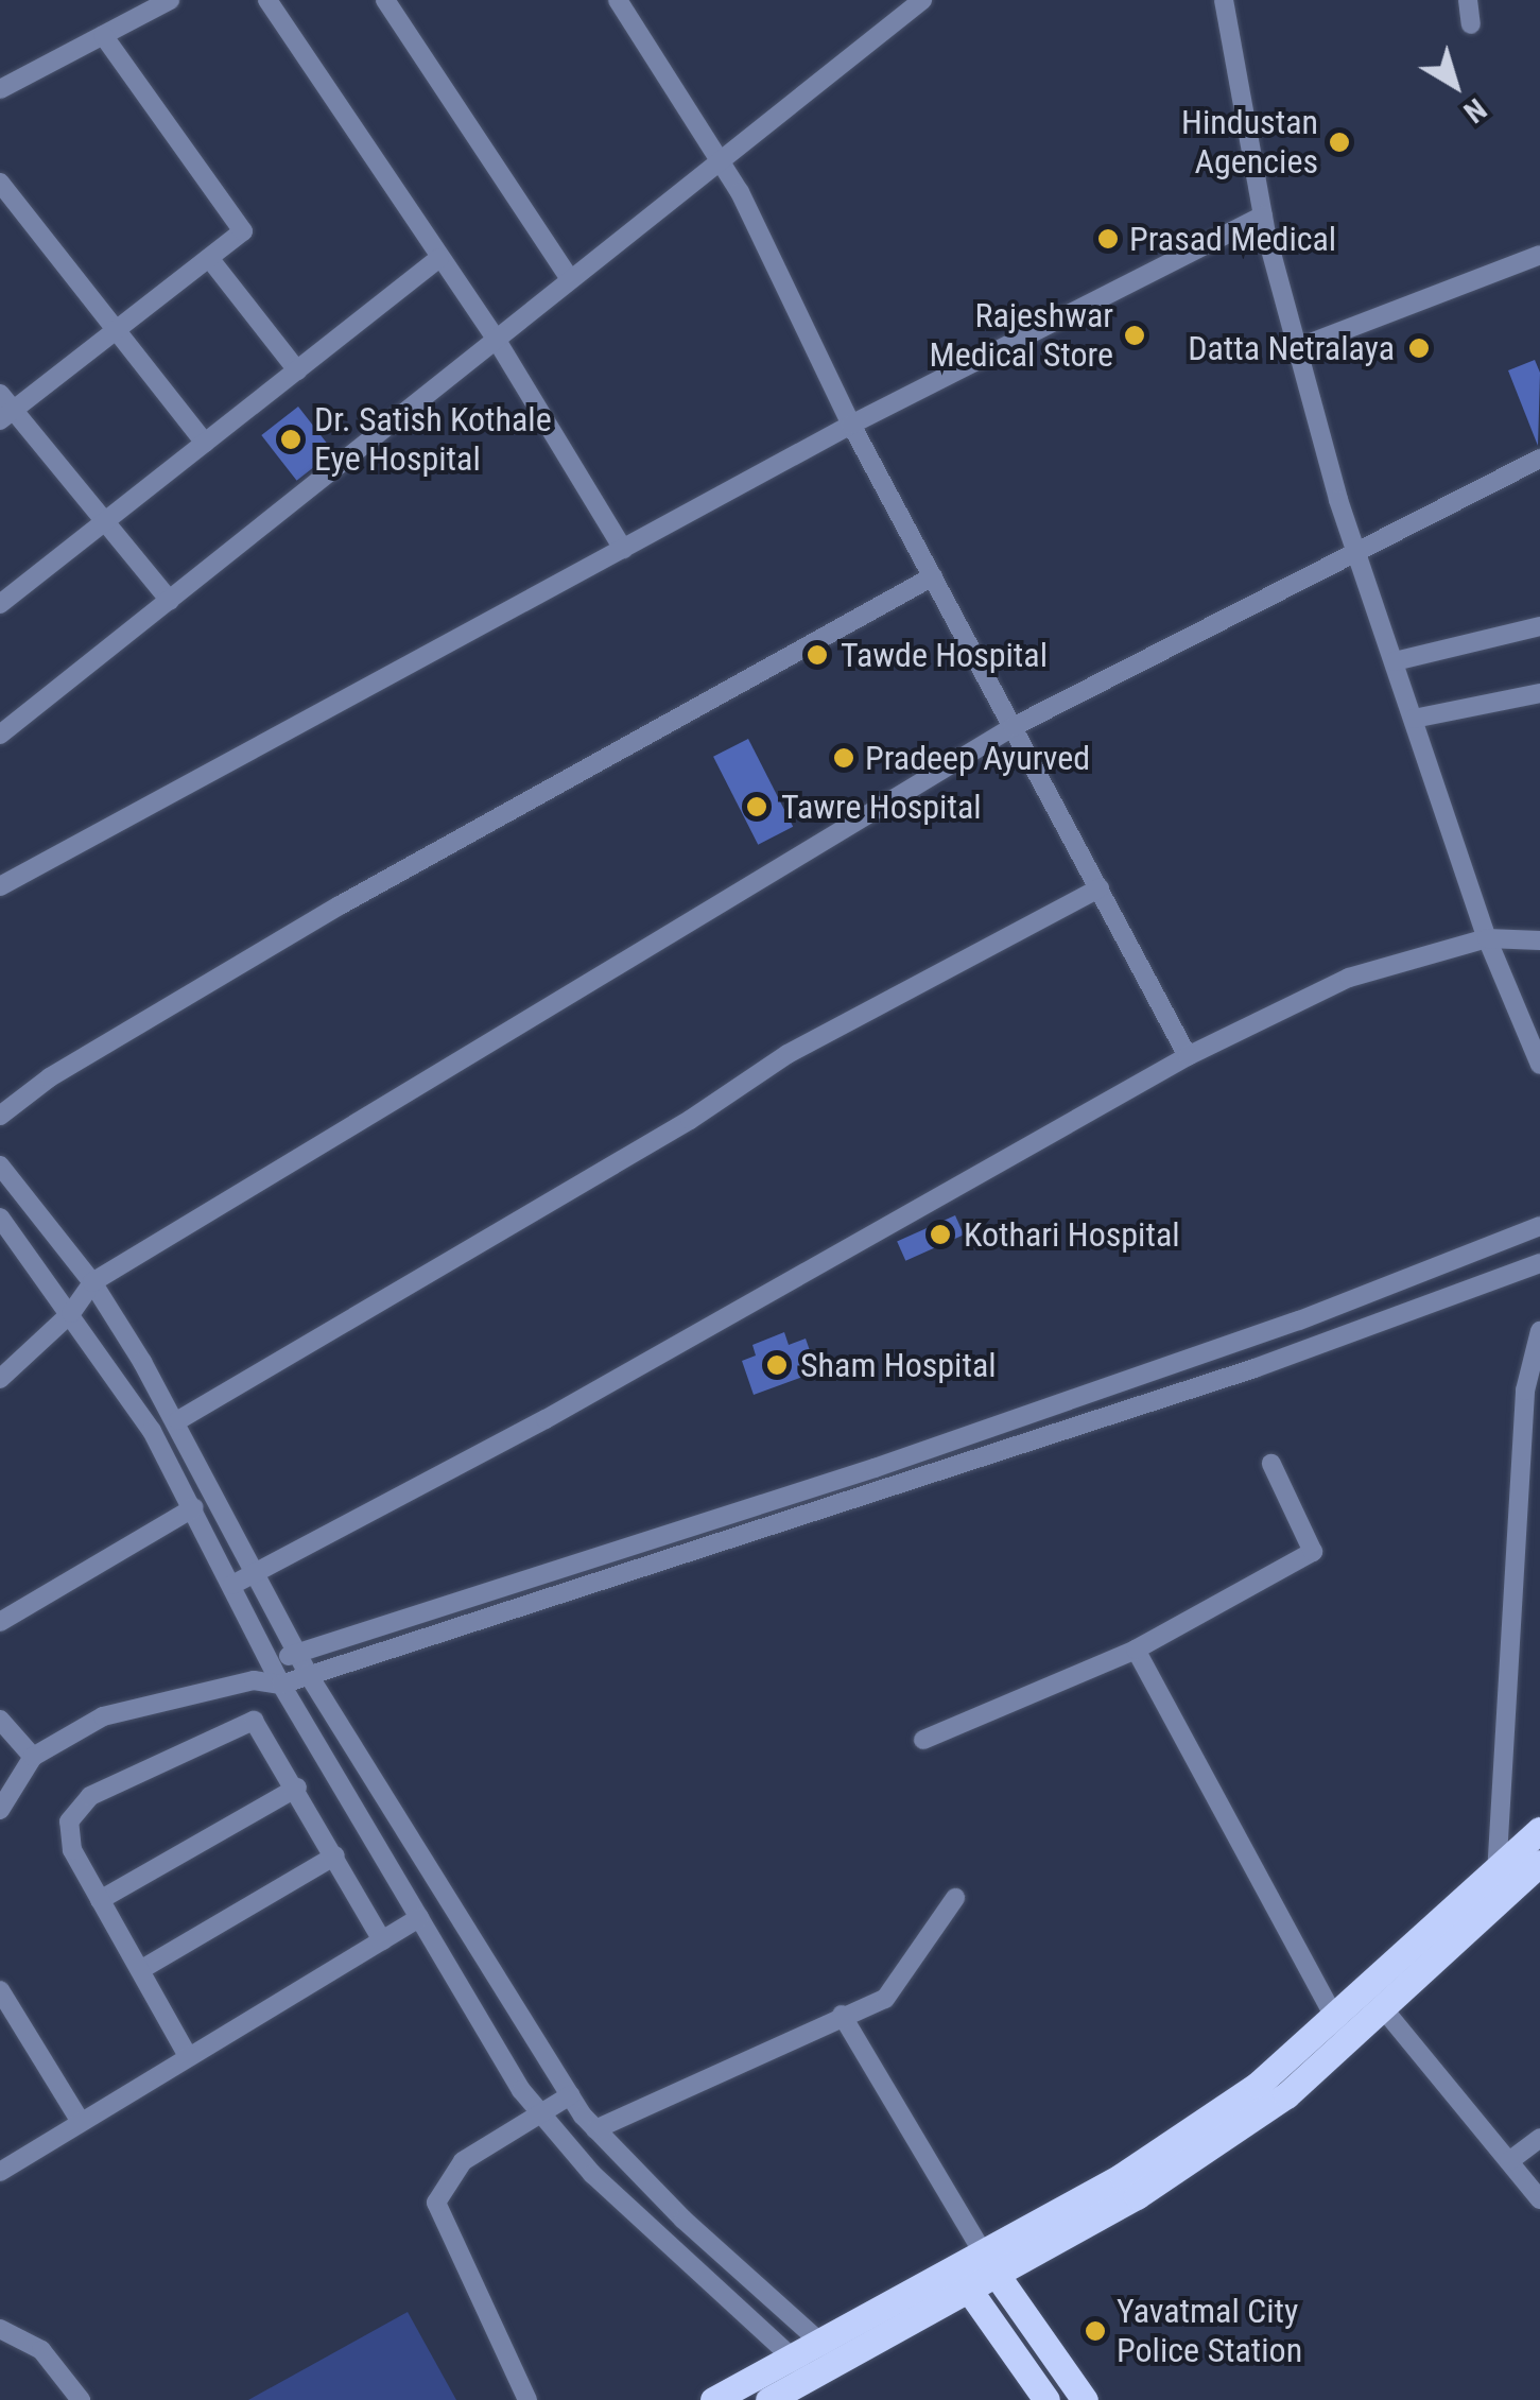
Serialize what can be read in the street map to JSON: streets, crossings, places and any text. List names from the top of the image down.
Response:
{
  "places": [
    "Hindustan Agencies",
    "Prasad Medical",
    "Rajeshwar Medical Store",
    "Datta Netralaya",
    "Dr. Satish Kothale Eye Hospital",
    "Tawde Hospital",
    "Pradeep Ayurved",
    "Tawre Hospital",
    "Kothari Hospital",
    "Sham Hospital",
    "Yavatmal City Police Station"
  ],
  "north": "bottom right"
}
